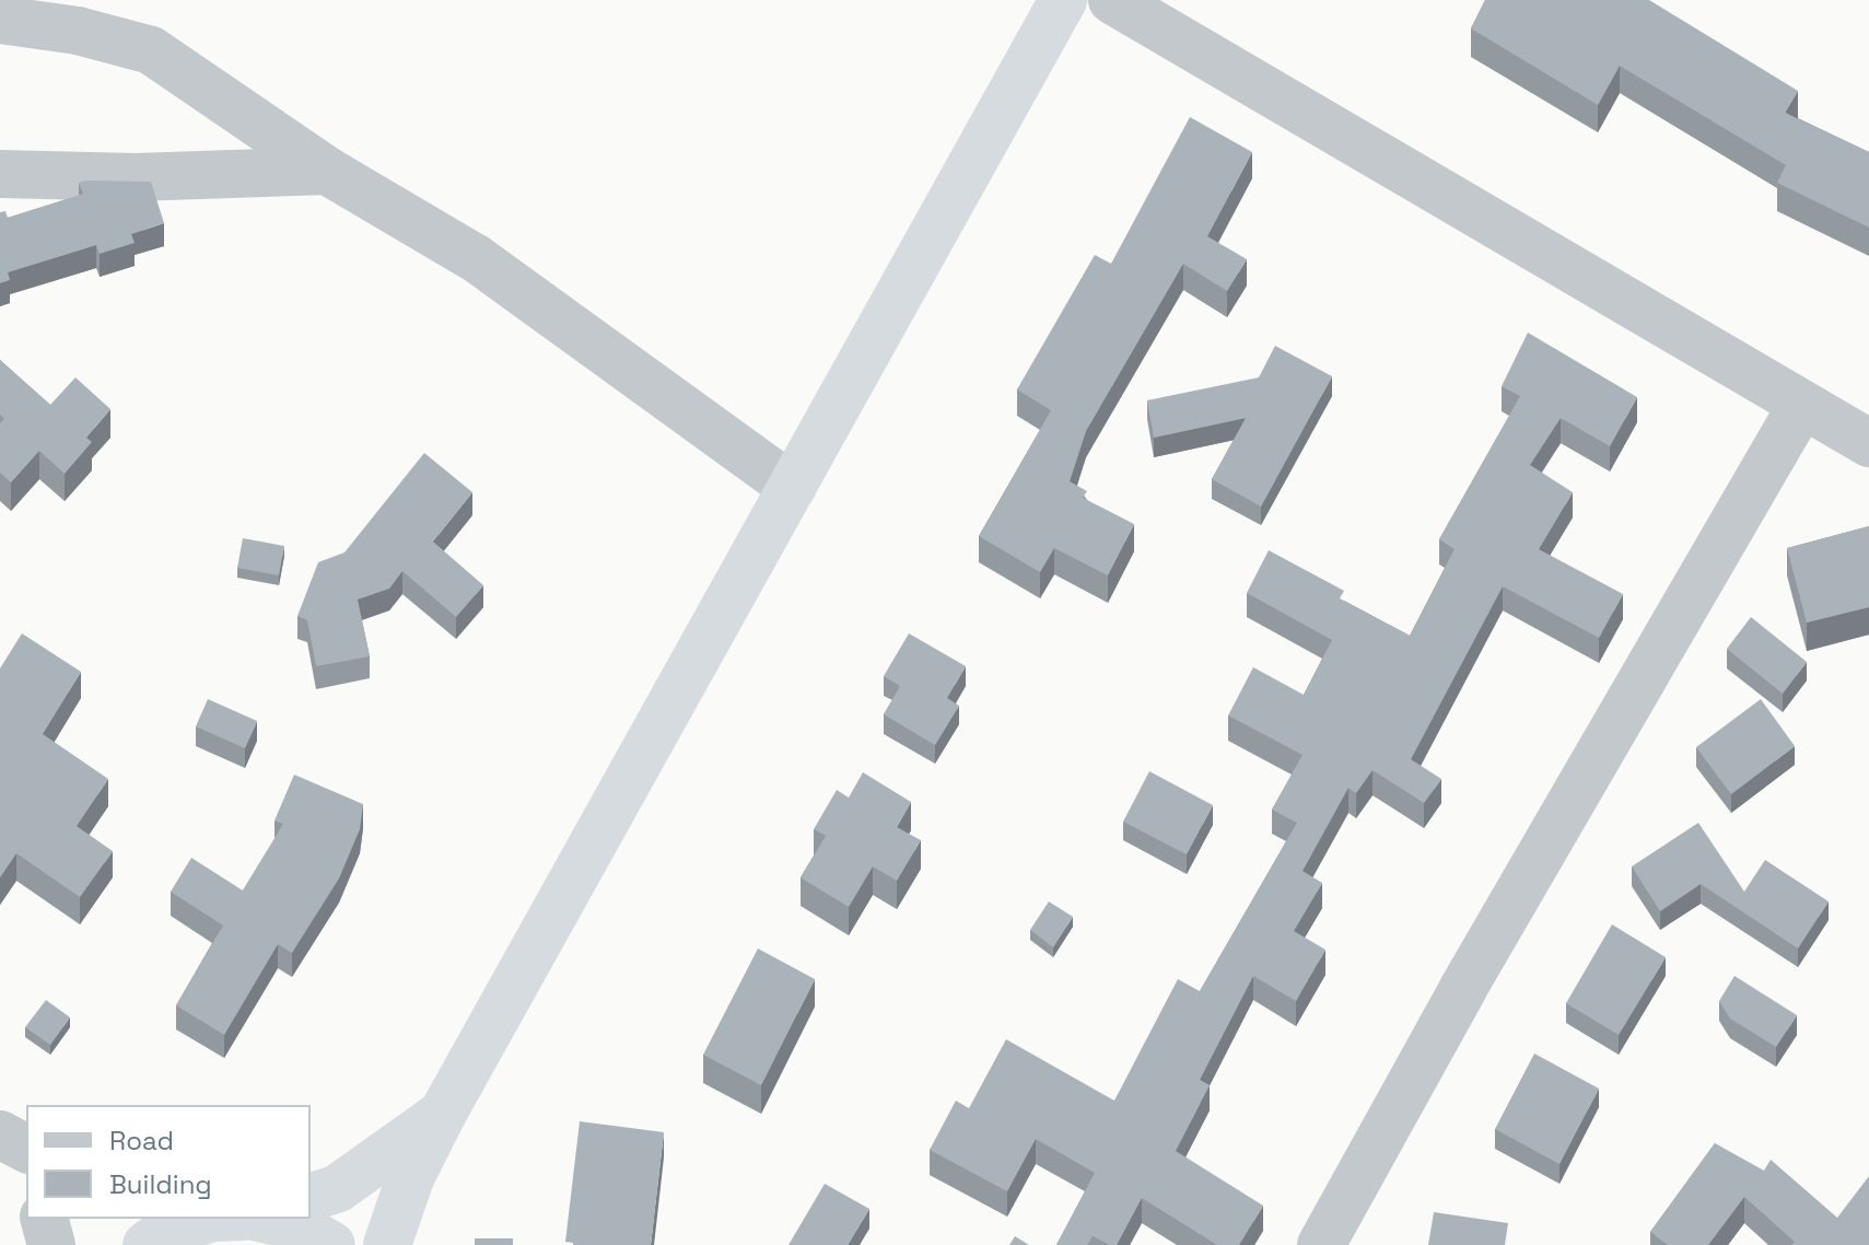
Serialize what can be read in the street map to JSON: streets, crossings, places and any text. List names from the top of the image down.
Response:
{
  "legend": ["Road", "Building"]
}
